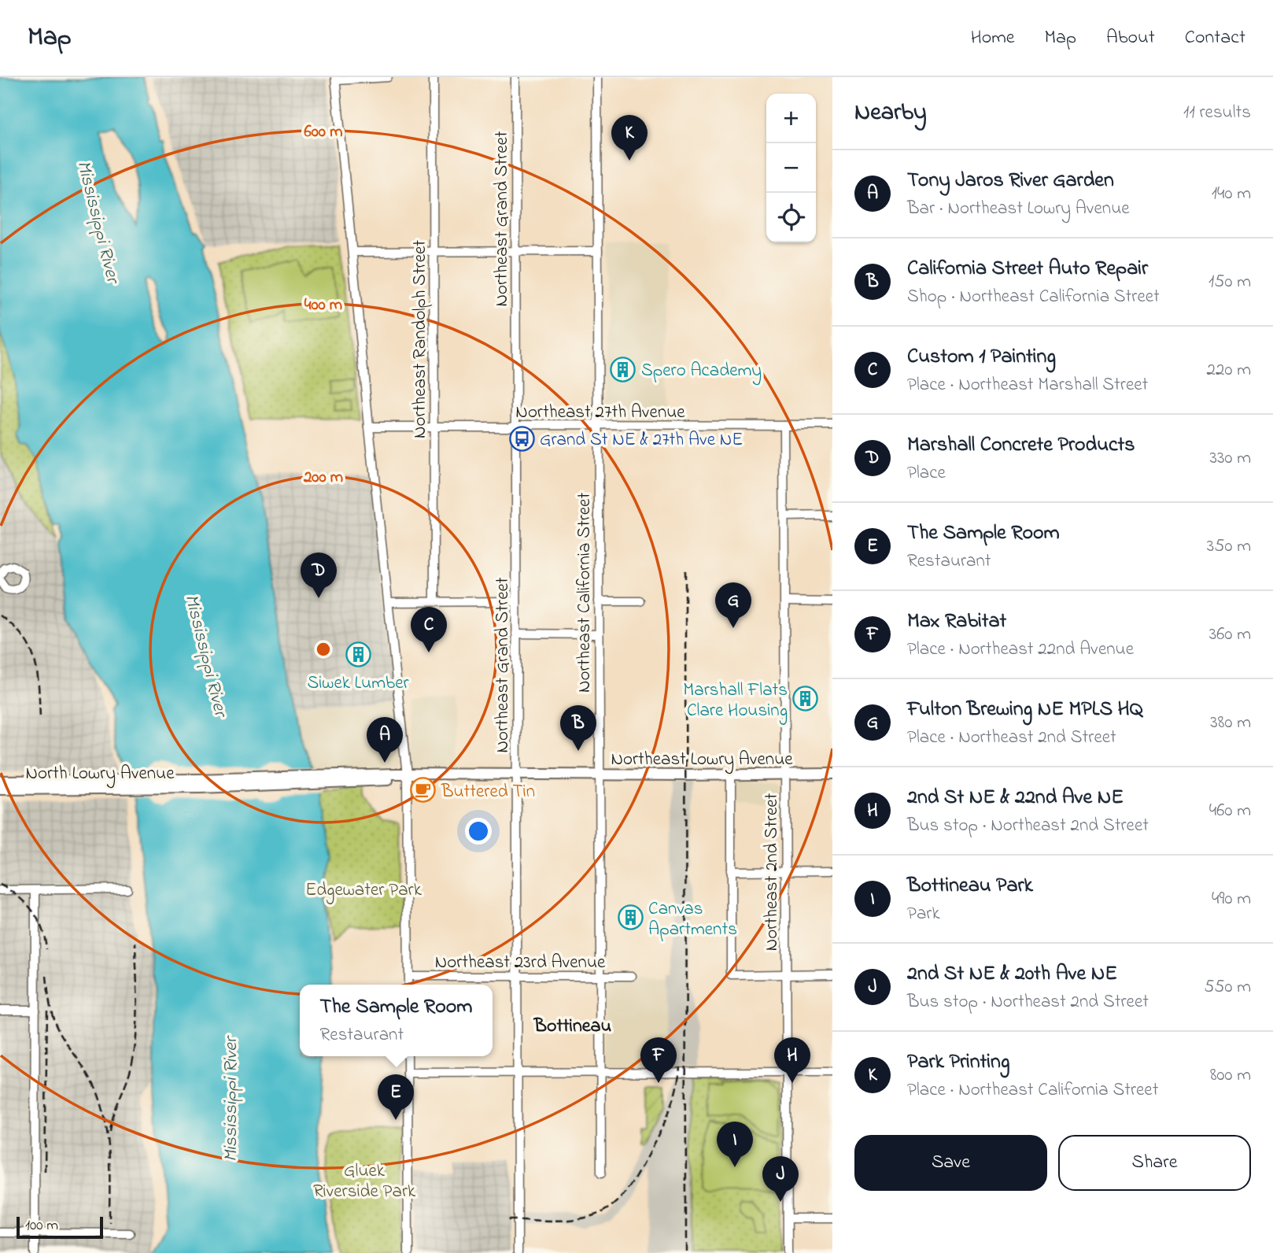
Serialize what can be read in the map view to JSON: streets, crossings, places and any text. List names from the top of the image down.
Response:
{
  "streets": {
    "main road": ["Northeast Lowry Avenue", "North Lowry Avenue"],
    "street": [
      "Northeast Grand Street",
      "Northeast Randolph Street",
      "Northeast 27th Avenue",
      "Northeast California Street",
      "Northeast 2nd Street",
      "Northeast 23rd Avenue"
    ]
  },
  "crossings": [
    ["Northeast Grand Street", "Northeast 27th Avenue"],
    ["Northeast Grand Street", "Northeast Lowry Avenue"],
    ["Northeast Grand Street", "Northeast 23rd Avenue"],
    ["Northeast Randolph Street", "Northeast 27th Avenue"],
    ["Northeast 27th Avenue", "Northeast California Street"],
    ["Northeast 27th Avenue", "Northeast 2nd Street"],
    ["Northeast California Street", "Northeast Lowry Avenue"],
    ["Northeast California Street", "Northeast 23rd Avenue"],
    ["Northeast Lowry Avenue", "North Lowry Avenue"],
    ["Northeast Lowry Avenue", "Northeast 2nd Street"]
  ],
  "districts": ["Bottineau"],
  "water": ["Mississippi River"],
  "parks": ["Edgewater Park", "Gluek Riverside Park"],
  "places": {
    "building": [
      "Spero Academy",
      "Siwek Lumber",
      "Marshall Flats Clare Housing",
      "Canvas Apartments"
    ],
    "bus stop": ["Grand St NE & 27th Ave NE"],
    "cafe": ["Buttered Tin"]
  },
  "scale_bar": "100 m",
  "page": {
    "header": "Map",
    "nav": [
      "Home",
      "Map",
      "About",
      "Contact"
    ],
    "heading": ["Nearby", "11 results"],
    "map_buttons": ["+", "−"],
    "pins": [
      "K",
      "D",
      "G",
      "C",
      "B",
      "A",
      "F",
      "H",
      "E",
      "I",
      "J"
    ],
    "list": [
      {
        "mark": "A",
        "name": "Tony Jaros River Garden",
        "note": "Bar · Northeast Lowry Avenue",
        "value": "140 m"
      },
      {
        "mark": "B",
        "name": "California Street Auto Repair",
        "note": "Shop · Northeast California Street",
        "value": "150 m"
      },
      {
        "mark": "C",
        "name": "Custom 1 Painting",
        "note": "Place · Northeast Marshall Street",
        "value": "220 m"
      },
      {
        "mark": "D",
        "name": "Marshall Concrete Products",
        "note": "Place",
        "value": "330 m"
      },
      {
        "mark": "E",
        "name": "The Sample Room",
        "note": "Restaurant",
        "value": "350 m"
      },
      {
        "mark": "F",
        "name": "Max Rabitat",
        "note": "Place · Northeast 22nd Avenue",
        "value": "360 m"
      },
      {
        "mark": "G",
        "name": "Fulton Brewing NE MPLS HQ",
        "note": "Place · Northeast 2nd Street",
        "value": "380 m"
      },
      {
        "mark": "H",
        "name": "2nd St NE & 22nd Ave NE",
        "note": "Bus stop · Northeast 2nd Street",
        "value": "460 m"
      },
      {
        "mark": "I",
        "name": "Bottineau Park",
        "note": "Park",
        "value": "490 m"
      },
      {
        "mark": "J",
        "name": "2nd St NE & 20th Ave NE",
        "note": "Bus stop · Northeast 2nd Street",
        "value": "550 m"
      },
      {
        "mark": "K",
        "name": "Park Printing",
        "note": "Place · Northeast California Street",
        "value": "800 m"
      }
    ],
    "popup": ["The Sample Room", "Restaurant"],
    "buttons": ["Save", "Share"],
    "scale": "100 m"
  },
  "rings": ["600 m", "400 m", "200 m"]
}
